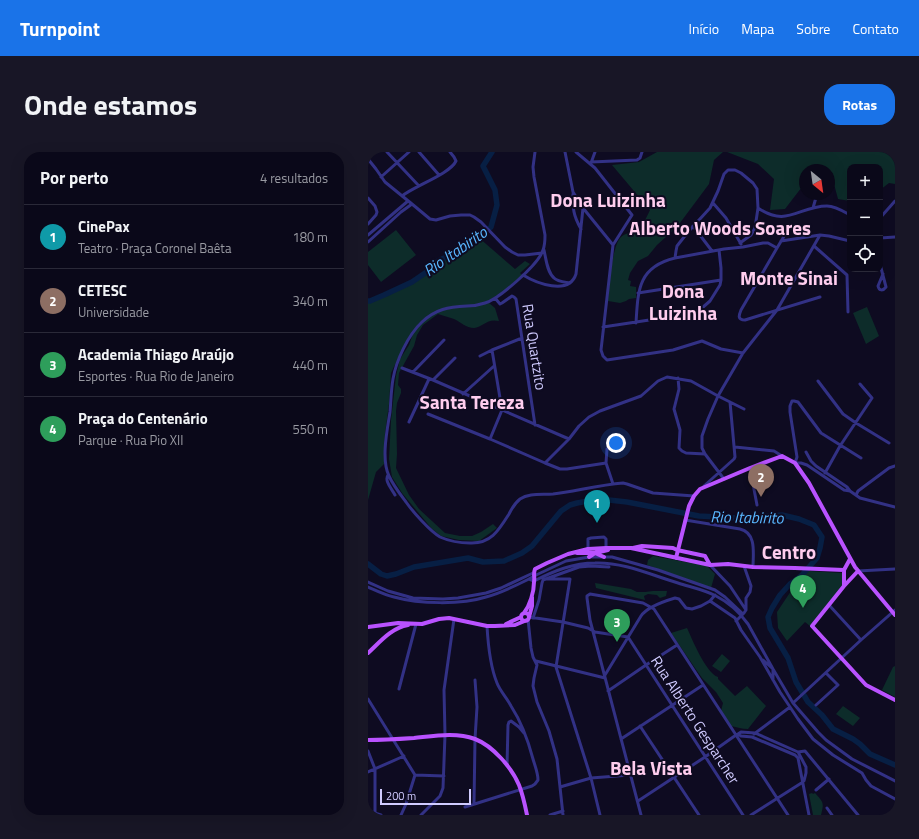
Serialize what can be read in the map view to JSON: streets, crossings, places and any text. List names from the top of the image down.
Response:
{
  "streets": {
    "street": ["Rua Quartzito", "Rua Alberto Gesparcher"]
  },
  "districts": [
    "Dona Luizinha",
    "Alberto Woods Soares",
    "Monte Sinai",
    "Dona Luizinha",
    "Santa Tereza",
    "Centro",
    "Bela Vista"
  ],
  "water": ["Rio Itabirito"],
  "scale_bar": "200 m",
  "north": "bottom right",
  "page": {
    "header": "Turnpoint",
    "nav": [
      "Início",
      "Mapa",
      "Sobre",
      "Contato"
    ],
    "title": "Onde estamos",
    "buttons": "Rotas",
    "heading": ["Por perto", "4 resultados"],
    "map_buttons": ["+", "−"],
    "list": [
      {
        "mark": "1",
        "name": "CinePax",
        "note": "Teatro · Praça Coronel Baêta",
        "value": "180 m"
      },
      {
        "mark": "2",
        "name": "CETESC",
        "note": "Universidade",
        "value": "340 m"
      },
      {
        "mark": "3",
        "name": "Academia Thiago Araújo",
        "note": "Esportes · Rua Rio de Janeiro",
        "value": "440 m"
      },
      {
        "mark": "4",
        "name": "Praça do Centenário",
        "note": "Parque · Rua Pio XII",
        "value": "550 m"
      }
    ],
    "pins": [
      "2",
      "1",
      "4",
      "3"
    ],
    "scale": "200 m"
  }
}
